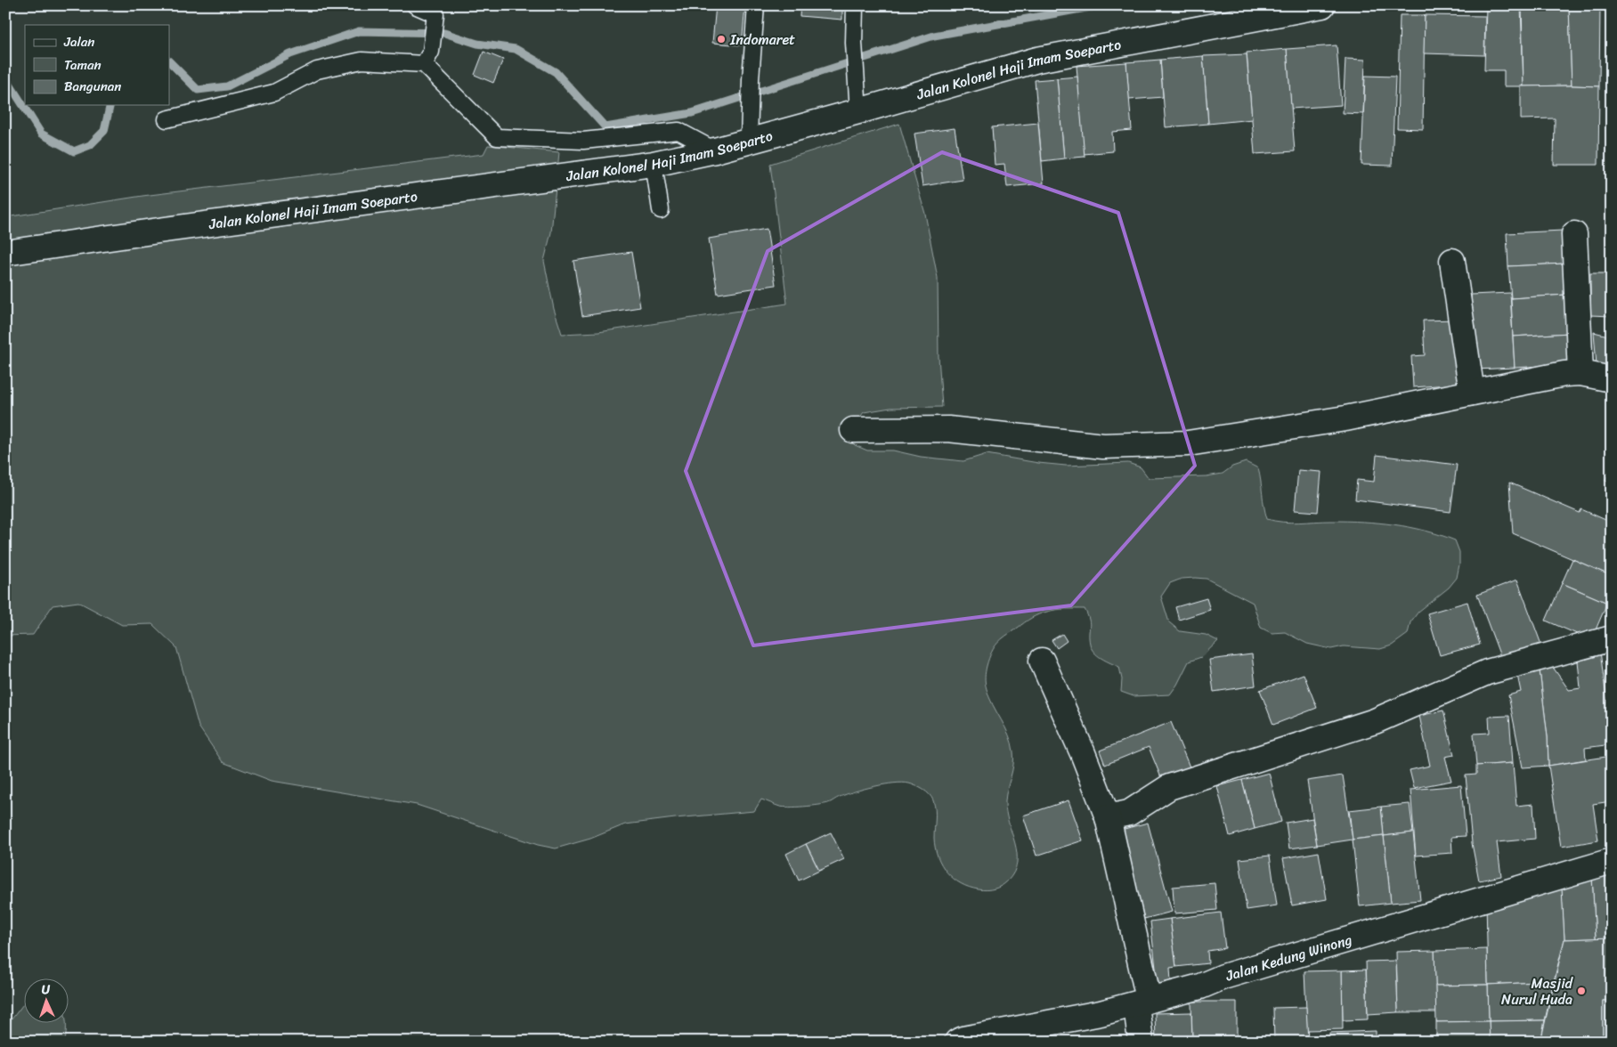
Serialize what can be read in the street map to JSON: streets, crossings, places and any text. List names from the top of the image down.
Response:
{
  "streets": {
    "street": ["Jalan Kolonel Haji Imam Soeparto", "Jalan Kedung Winong"]
  },
  "places": ["Indomaret", "Masjid Nurul Huda"],
  "legend": ["Jalan", "Taman", "Bangunan"],
  "north": "top"
}
